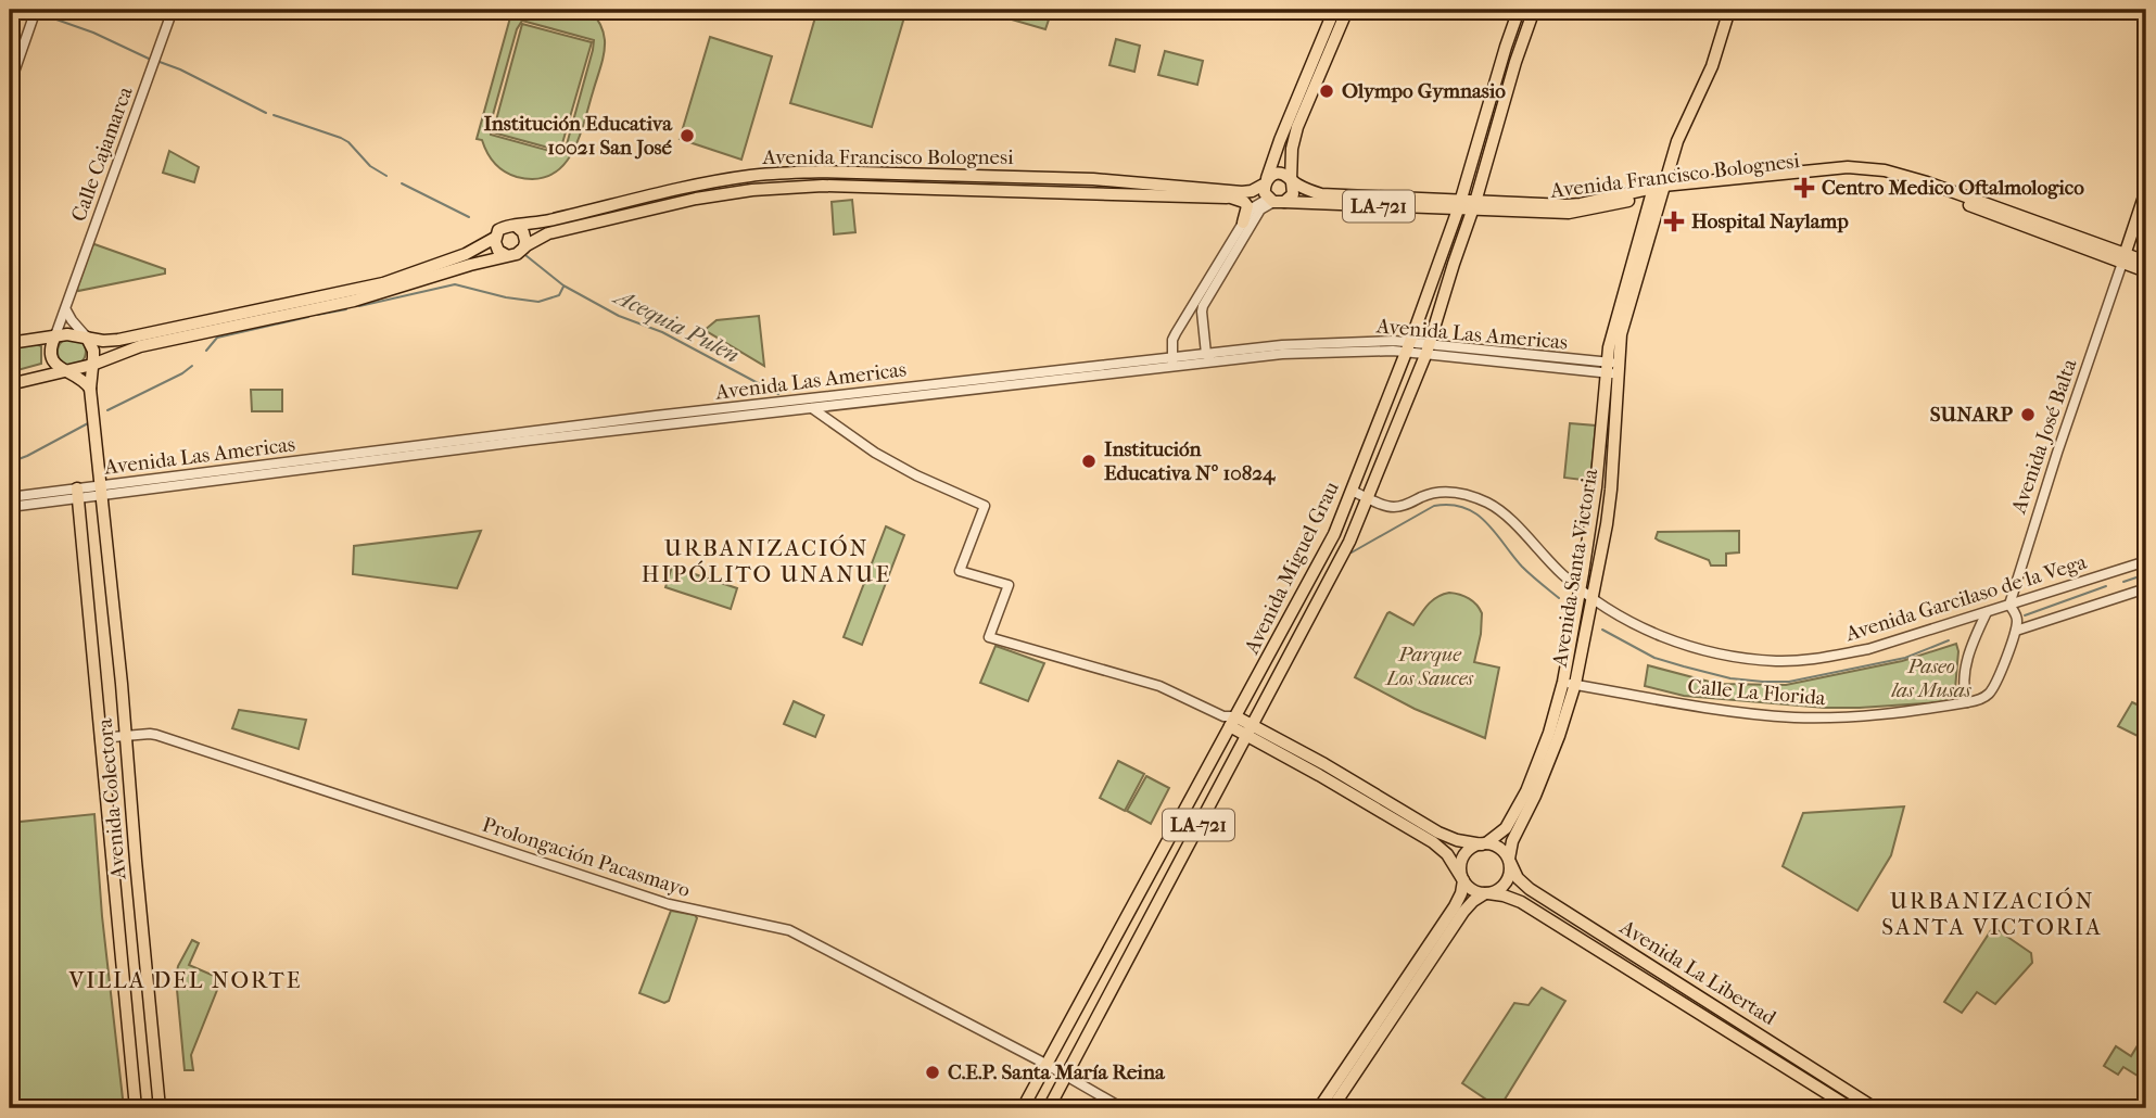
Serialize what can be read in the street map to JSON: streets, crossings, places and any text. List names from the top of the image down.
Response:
{
  "streets": {
    "main road": [
      "Avenida Francisco Bolognesi",
      "LA-721",
      "Avenida José Balta",
      "Avenida Miguel Grau",
      "Avenida Santa Victoria",
      "Avenida Colectora",
      "Avenida La Libertad"
    ],
    "street": [
      "Calle Cajamarca",
      "Avenida Las Americas",
      "Avenida Garcilaso de la Vega",
      "Calle La Florida",
      "Prolongación Pacasmayo"
    ]
  },
  "crossings": [
    ["Calle Cajamarca", "Avenida Colectora"],
    ["Avenida Francisco Bolognesi", "LA-721"],
    ["Avenida Francisco Bolognesi", "Avenida José Balta"],
    ["Avenida Francisco Bolognesi", "Avenida Miguel Grau"],
    ["Avenida Francisco Bolognesi", "Avenida Santa Victoria"],
    ["Avenida Las Americas", "Avenida Miguel Grau"],
    ["Avenida Las Americas", "Avenida Santa Victoria"],
    ["Avenida Las Americas", "Avenida Colectora"],
    ["Avenida José Balta", "Avenida Garcilaso de la Vega"],
    ["Avenida Miguel Grau", "Avenida Garcilaso de la Vega"],
    ["Avenida Miguel Grau", "Prolongación Pacasmayo"],
    ["Avenida Santa Victoria", "Avenida Garcilaso de la Vega"],
    ["Avenida Santa Victoria", "Calle La Florida"],
    ["Avenida Santa Victoria", "Avenida La Libertad"],
    ["Avenida Colectora", "Prolongación Pacasmayo"]
  ],
  "districts": ["URBANIZACIÓN HIPÓLITO UNANUE", "URBANIZACIÓN SANTA VICTORIA", "VILLA DEL NORTE"],
  "water": ["Acequia Pulen"],
  "parks": ["Parque Los Sauces", "Paseo las Musas"],
  "places": {
    "other": [
      "Olympo Gymnasio",
      "Institución Educativa 10021 San José",
      "SUNARP",
      "Institución Educativa Nº 10824",
      "C.E.P. Santa María Reina"
    ],
    "health": ["Centro Medico Oftalmologico", "Hospital Naylamp"]
  }
}
